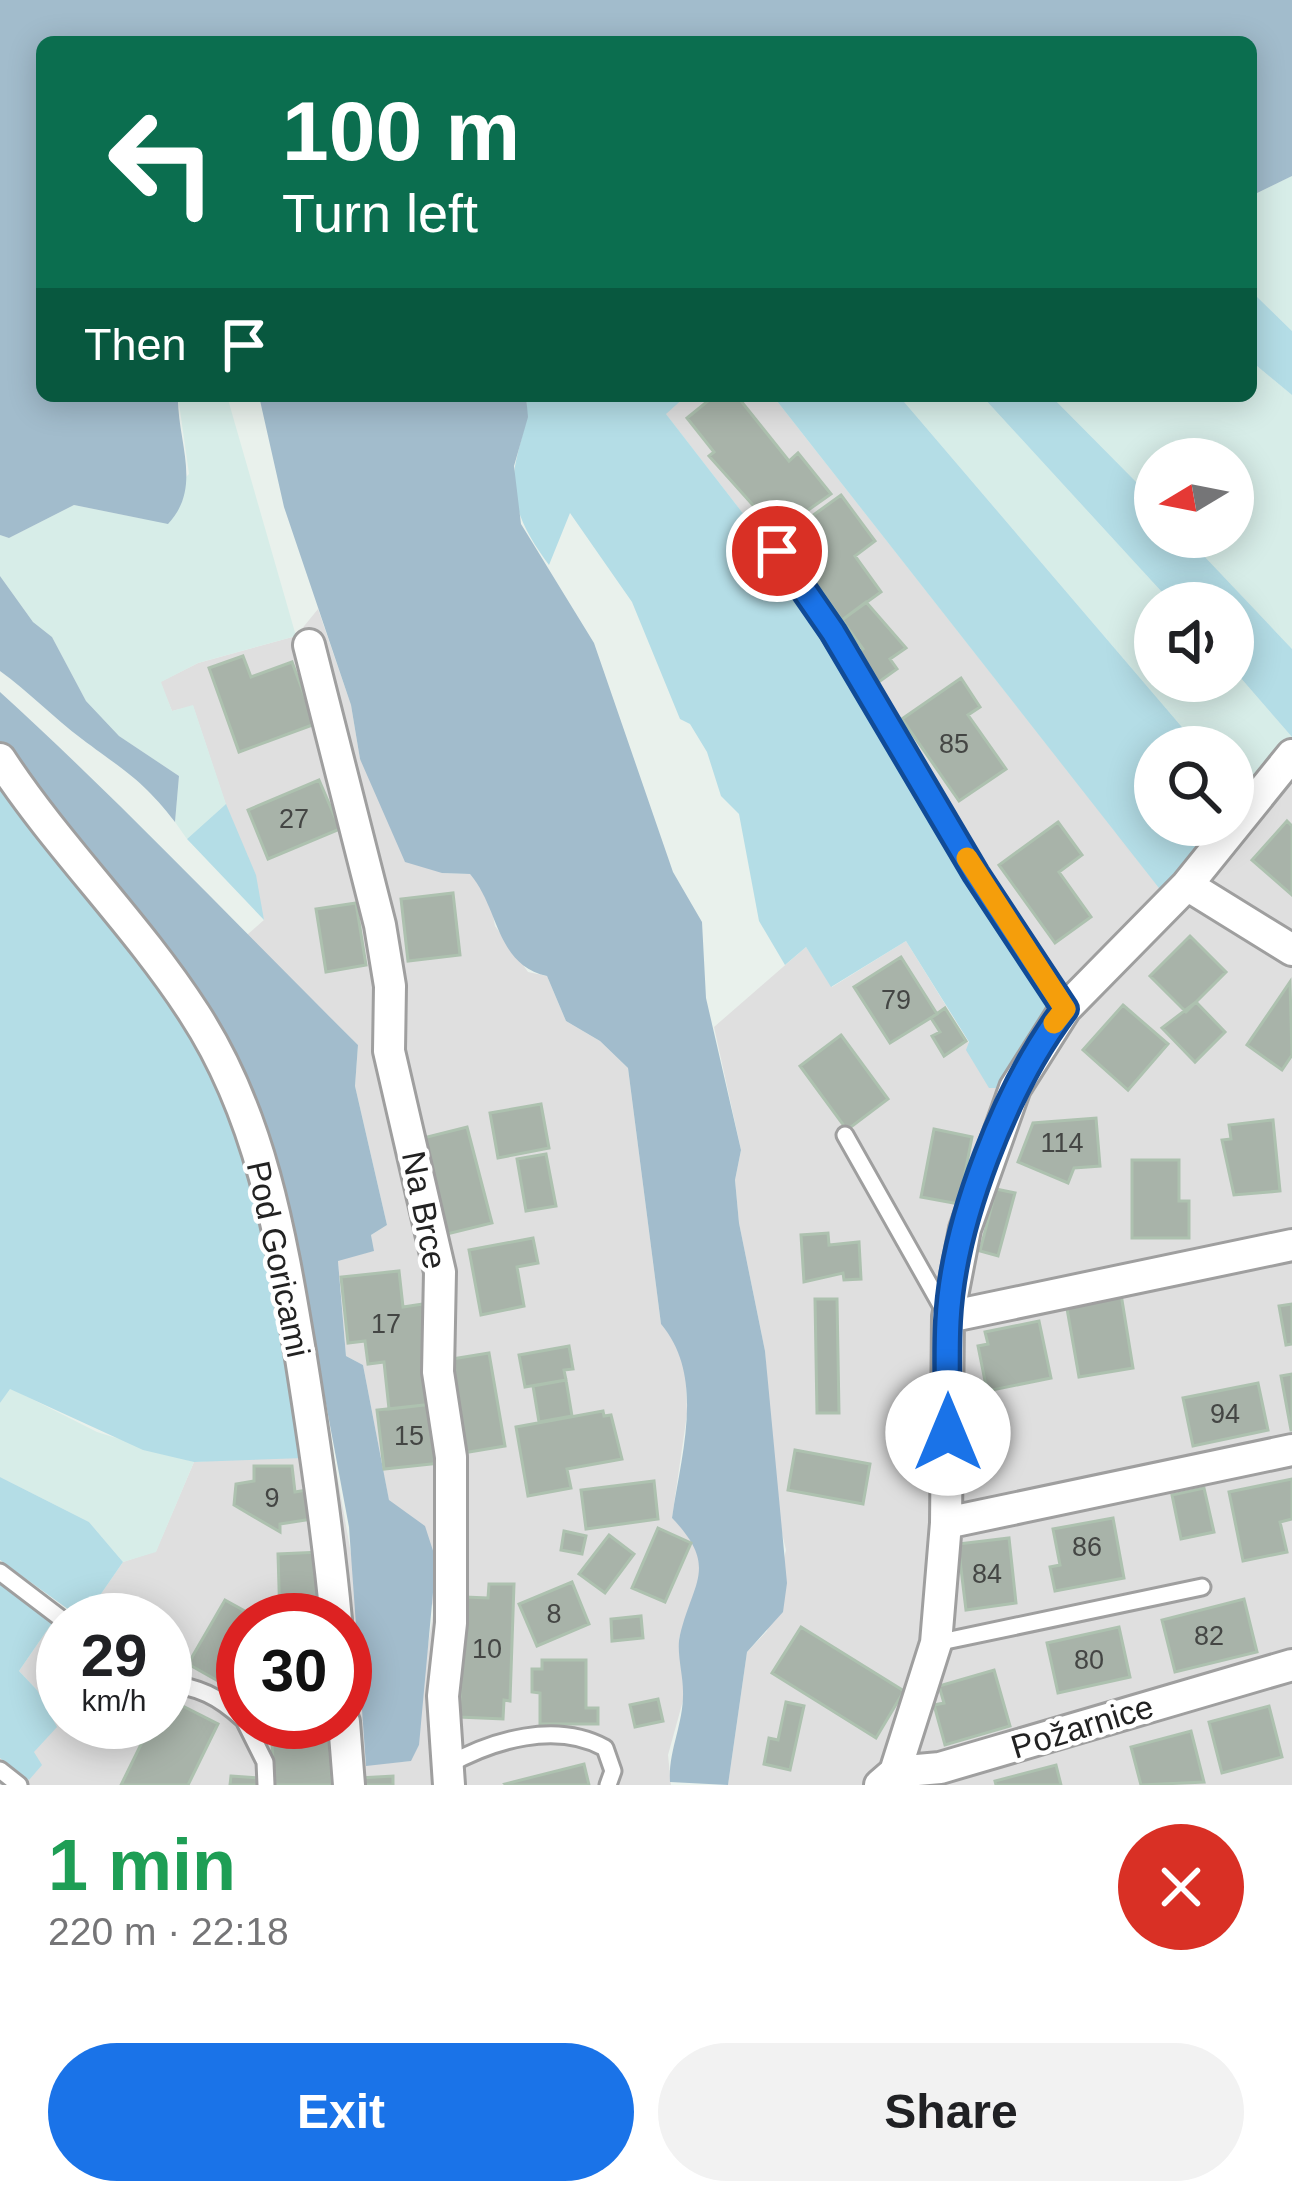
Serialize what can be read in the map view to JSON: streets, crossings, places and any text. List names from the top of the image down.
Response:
{
  "streets": {
    "street": ["Na Brce", "Pod Goricami", "Požarnice"]
  },
  "house_numbers": [
    "85",
    "27",
    "79",
    "114",
    "17",
    "94",
    "15",
    "9",
    "86",
    "84",
    "8",
    "82",
    "10",
    "80"
  ],
  "north": "left",
  "page": {
    "turn": ["100 m", "Turn left"],
    "then": "Then",
    "speed": "29 km/h",
    "limit": "30",
    "heading": ["1 min", "220 m · 22:18"],
    "buttons": ["Exit", "Share"]
  }
}
